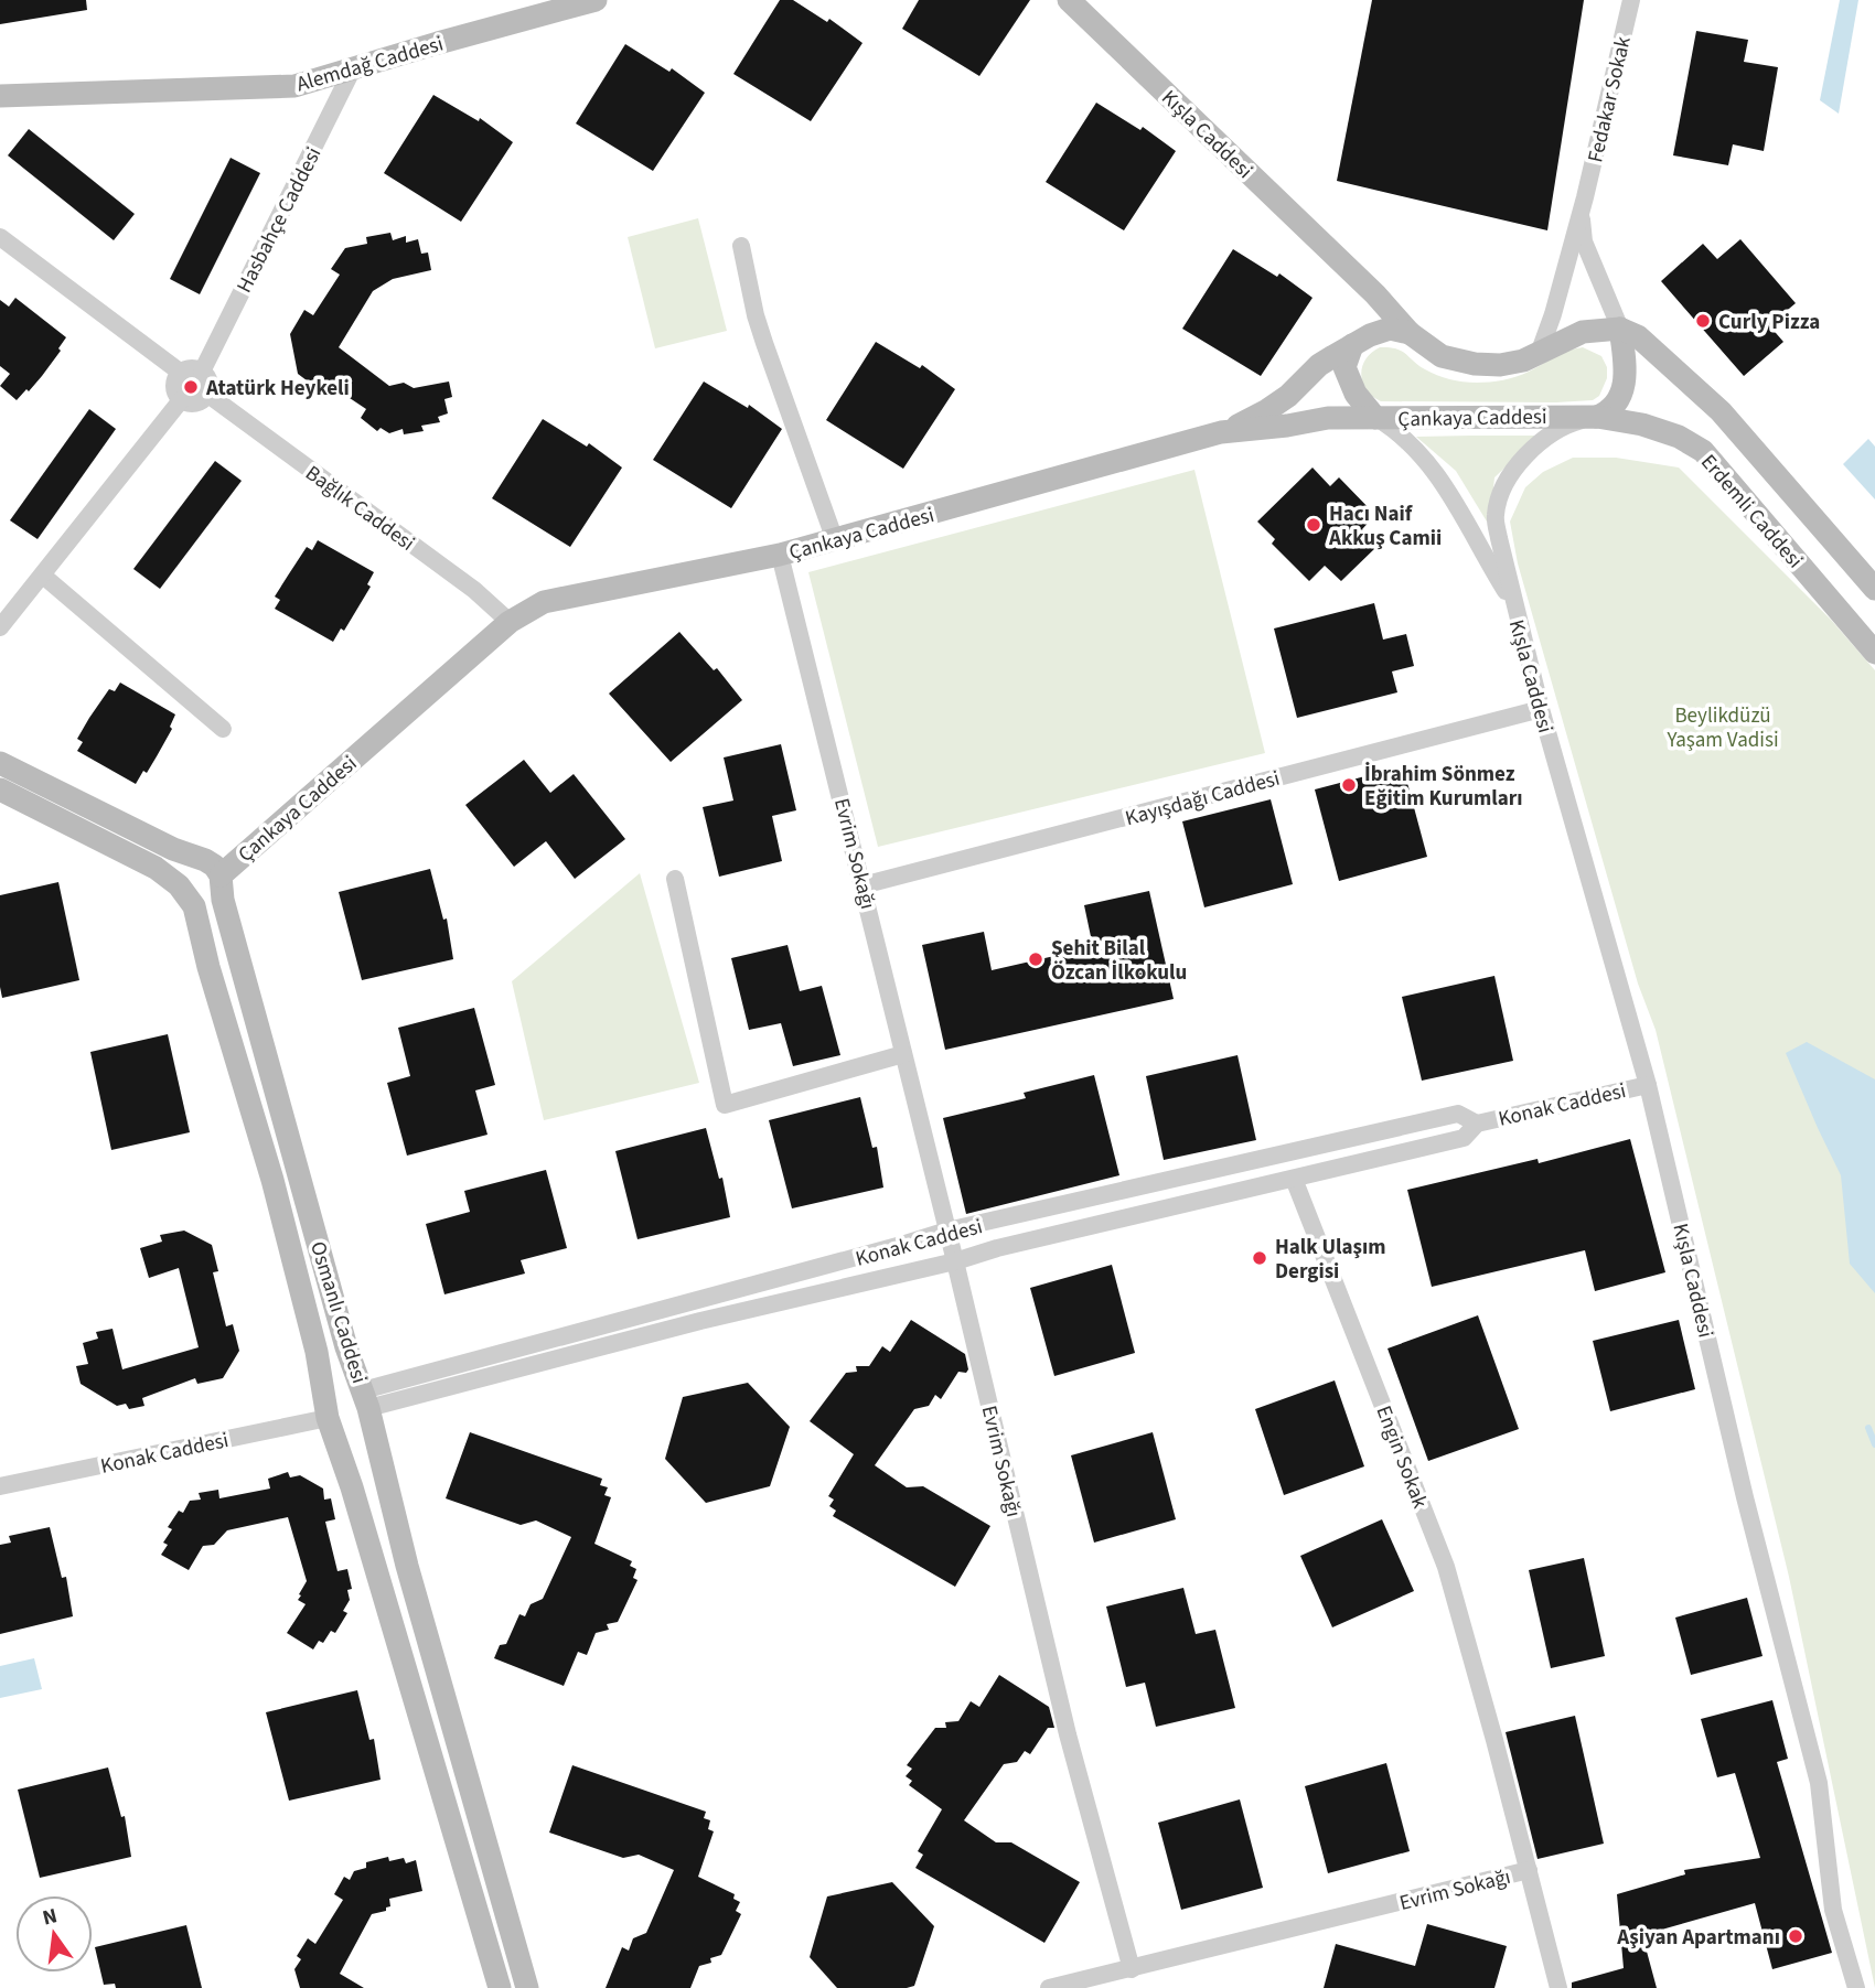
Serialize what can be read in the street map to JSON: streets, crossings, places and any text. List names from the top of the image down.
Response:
{
  "streets": {
    "main road": [
      "Alemdağ Caddesi",
      "Kışla Caddesi",
      "Çankaya Caddesi",
      "Erdemli Caddesi",
      "Osmanlı Caddesi"
    ],
    "street": [
      "Fedakar Sokak",
      "Hasbahçe Caddesi",
      "Bağlık Caddesi",
      "Kayışdağı Caddesi",
      "Evrim Sokağı",
      "Konak Caddesi",
      "Engin Sokak"
    ]
  },
  "crossings": [
    ["Alemdağ Caddesi", "Hasbahçe Caddesi"],
    ["Kışla Caddesi", "Çankaya Caddesi"],
    ["Kışla Caddesi", "Erdemli Caddesi"],
    ["Kışla Caddesi", "Kayışdağı Caddesi"],
    ["Kışla Caddesi", "Konak Caddesi"],
    ["Hasbahçe Caddesi", "Bağlık Caddesi"],
    ["Çankaya Caddesi", "Bağlık Caddesi"],
    ["Çankaya Caddesi", "Erdemli Caddesi"],
    ["Çankaya Caddesi", "Evrim Sokağı"],
    ["Çankaya Caddesi", "Osmanlı Caddesi"],
    ["Kayışdağı Caddesi", "Evrim Sokağı"],
    ["Evrim Sokağı", "Konak Caddesi"],
    ["Evrim Sokağı", "Engin Sokak"],
    ["Konak Caddesi", "Osmanlı Caddesi"],
    ["Konak Caddesi", "Engin Sokak"]
  ],
  "parks": ["Beylikdüzü Yaşam Vadisi"],
  "places": [
    "Curly Pizza",
    "Atatürk Heykeli",
    "Hacı Naif Akkuş Camii",
    "İbrahim Sönmez Eğitim Kurumları",
    "Şehit Bilal Özcan İlkokulu",
    "Halk Ulaşım Dergisi",
    "Aşiyan Apartmanı"
  ],
  "north": "top"
}
